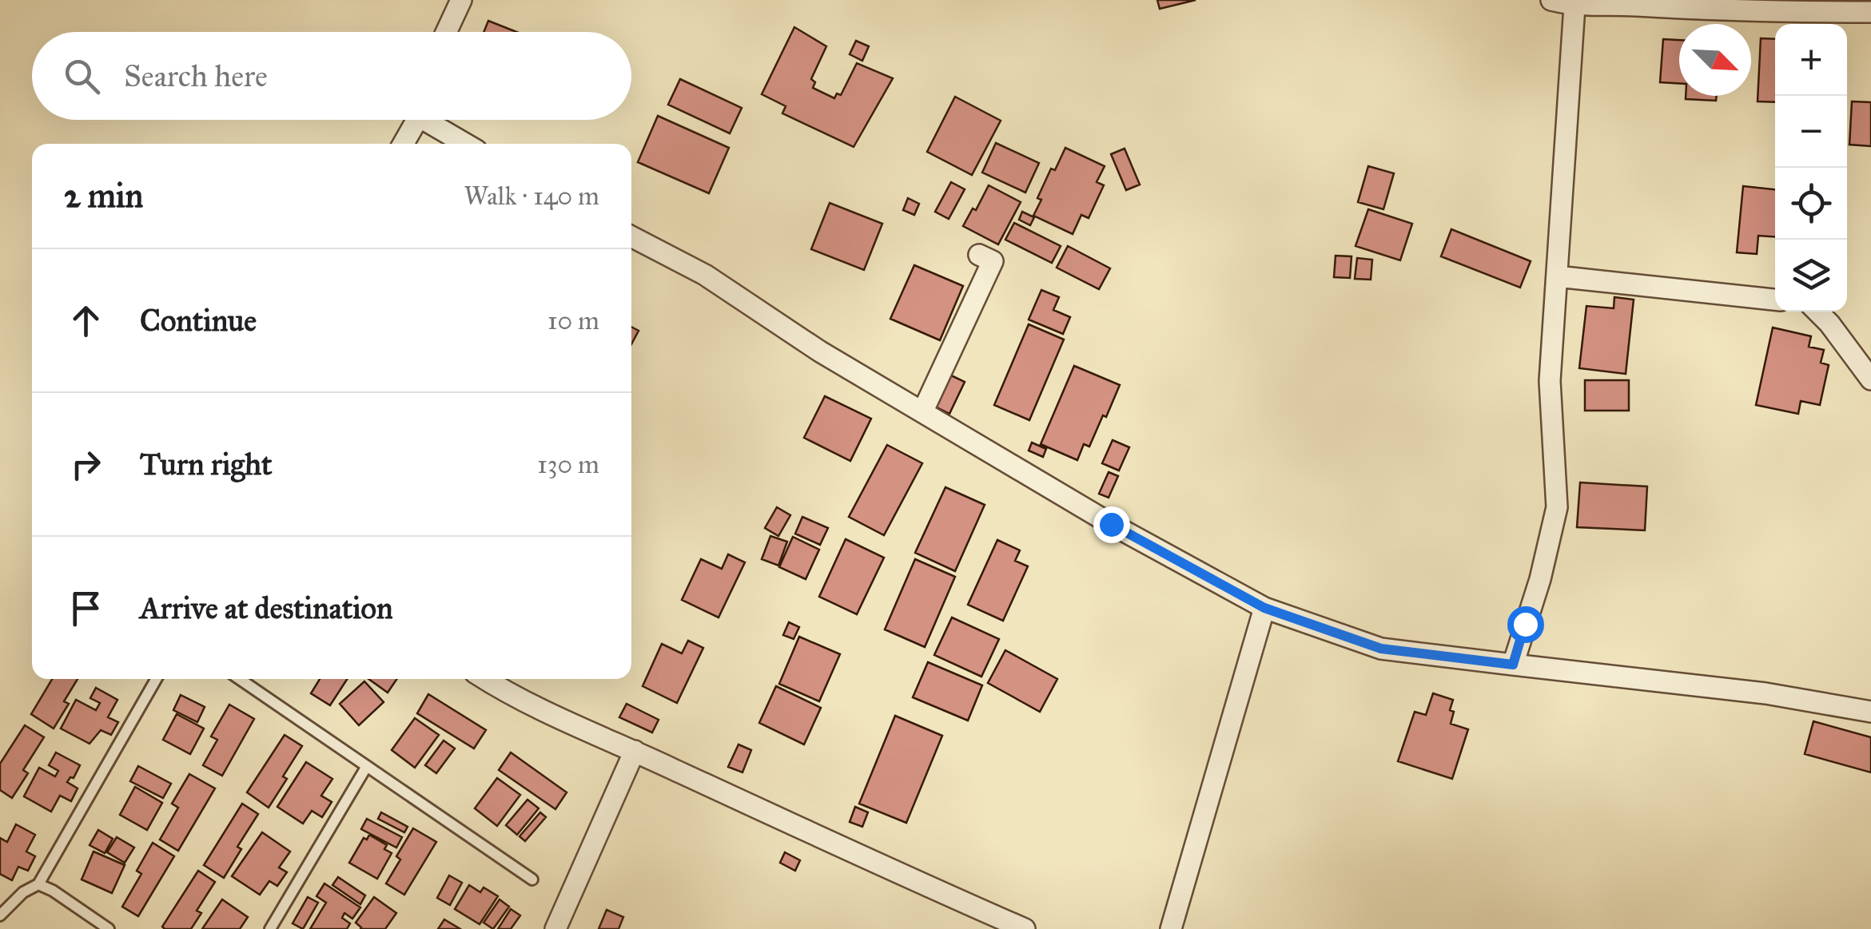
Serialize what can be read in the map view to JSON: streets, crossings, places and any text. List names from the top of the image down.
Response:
{
  "north": "bottom right",
  "page": {
    "map_buttons": ["+", "−"],
    "search": "Search here",
    "heading": ["2 min", "Walk · 140 m"],
    "list": [
      ["Continue", "10 m"],
      ["Turn right", "130 m"],
      "Arrive at destination"
    ]
  }
}
